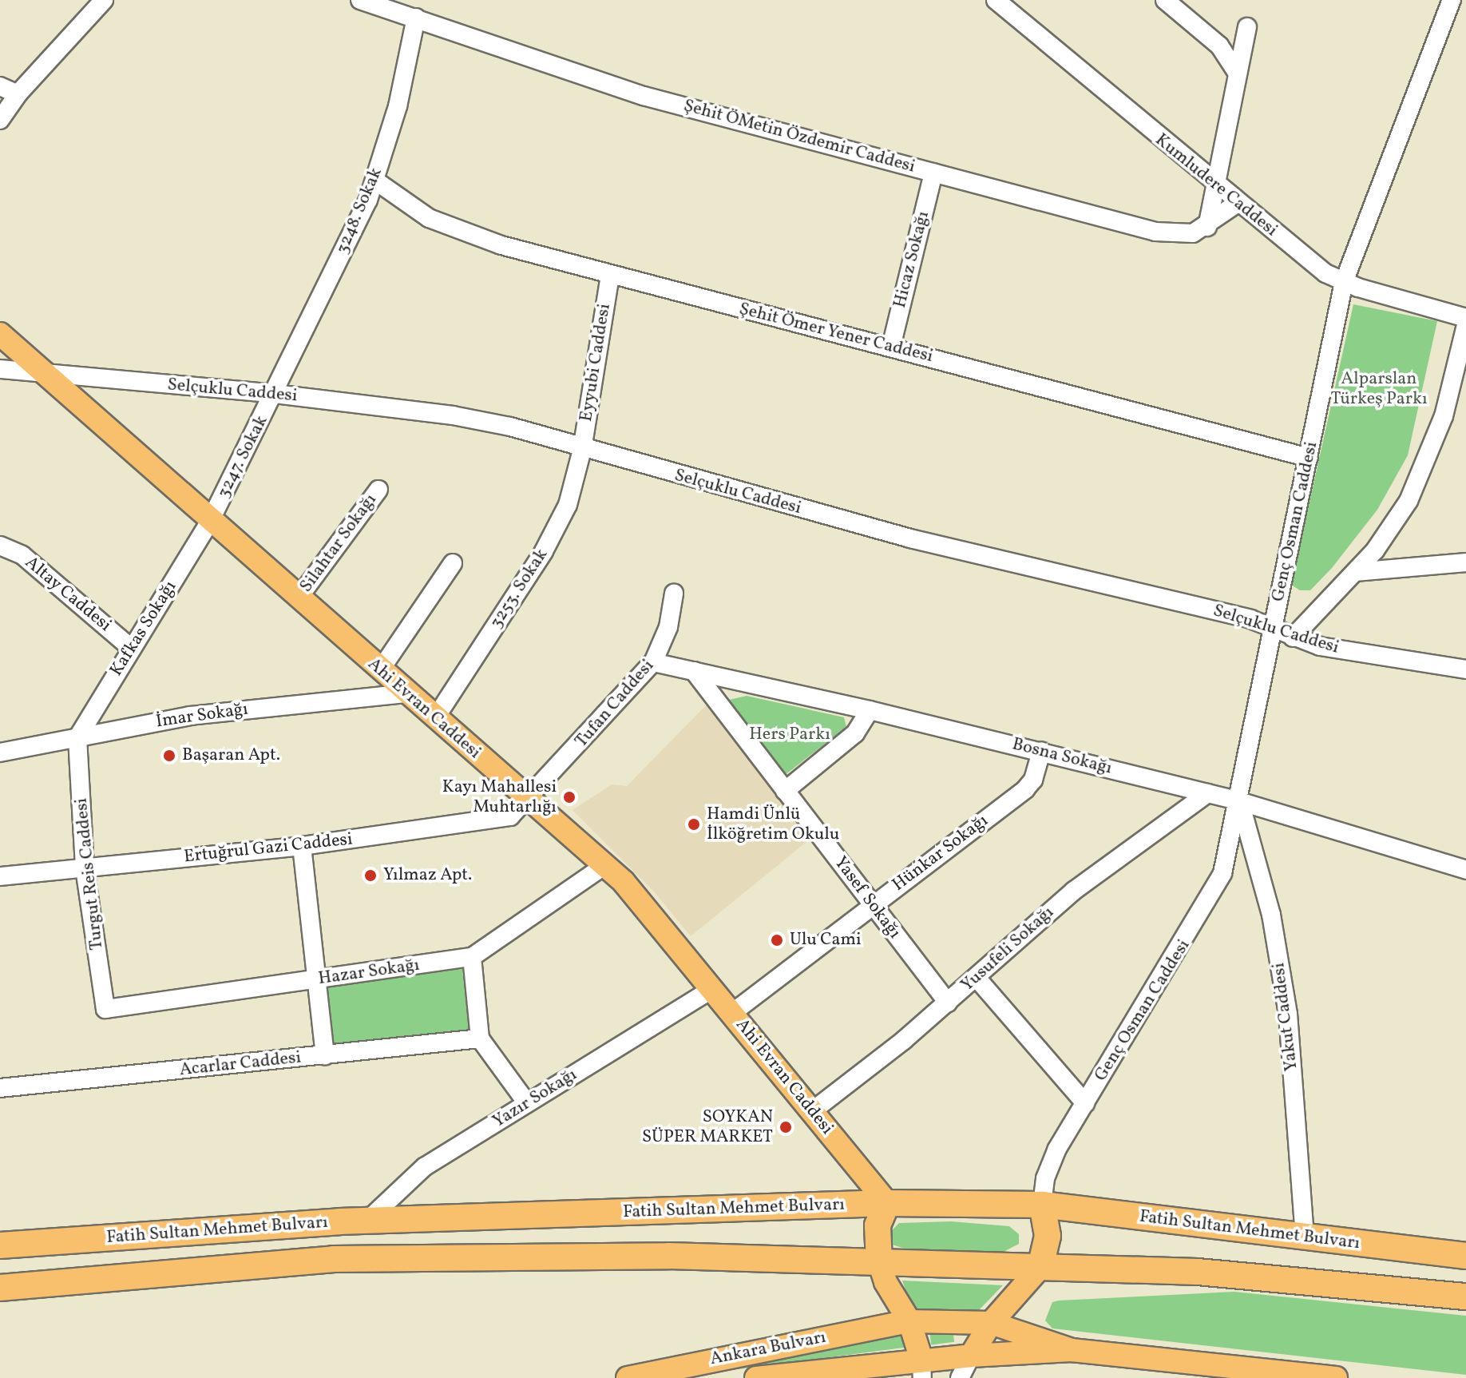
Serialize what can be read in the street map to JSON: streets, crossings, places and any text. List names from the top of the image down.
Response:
{
  "streets": {
    "highway": ["Fatih Sultan Mehmet Bulvarı"],
    "main road": ["Ahi Evran Caddesi", "Ankara Bulvarı"],
    "street": [
      "Şehit ÖMetin Özdemir Caddesi",
      "Kumludere Caddesi",
      "3248. Sokak",
      "Hicaz Sokağı",
      "Şehit Ömer Yener Caddesi",
      "Eyyubi Caddesi",
      "Selçuklu Caddesi",
      "3247. Sokak",
      "Genç Osman Caddesi",
      "Silahtar Sokağı",
      "3253. Sokak",
      "Altay Caddesi",
      "Kafkas Sokağı",
      "Tufan Caddesi",
      "İmar Sokağı",
      "Bosna Sokağı",
      "Ertuğrul Gazi Caddesi",
      "Hünkar Sokağı",
      "Turgut Reis Caddesi",
      "Yasef Sokağı",
      "Yusufeli Sokağı",
      "Hazar Sokağı",
      "Yakut Caddesi",
      "Acarlar Caddesi",
      "Yazır Sokağı"
    ]
  },
  "crossings": [
    ["Şehit ÖMetin Özdemir Caddesi", "Kumludere Caddesi"],
    ["Şehit ÖMetin Özdemir Caddesi", "3248. Sokak"],
    ["Şehit ÖMetin Özdemir Caddesi", "Hicaz Sokağı"],
    ["Kumludere Caddesi", "Genç Osman Caddesi"],
    ["3248. Sokak", "Şehit Ömer Yener Caddesi"],
    ["3248. Sokak", "Selçuklu Caddesi"],
    ["3248. Sokak", "3247. Sokak"],
    ["Hicaz Sokağı", "Şehit Ömer Yener Caddesi"],
    ["Şehit Ömer Yener Caddesi", "Eyyubi Caddesi"],
    ["Şehit Ömer Yener Caddesi", "Genç Osman Caddesi"],
    ["Eyyubi Caddesi", "Selçuklu Caddesi"],
    ["Eyyubi Caddesi", "3253. Sokak"],
    ["Selçuklu Caddesi", "3247. Sokak"],
    ["Selçuklu Caddesi", "Genç Osman Caddesi"],
    ["Selçuklu Caddesi", "3253. Sokak"],
    ["Selçuklu Caddesi", "Ahi Evran Caddesi"],
    ["3247. Sokak", "Kafkas Sokağı"],
    ["3247. Sokak", "Ahi Evran Caddesi"],
    ["Genç Osman Caddesi", "Bosna Sokağı"],
    ["Genç Osman Caddesi", "Yakut Caddesi"],
    ["Genç Osman Caddesi", "Fatih Sultan Mehmet Bulvarı"],
    ["Silahtar Sokağı", "Ahi Evran Caddesi"],
    ["3253. Sokak", "Ahi Evran Caddesi"],
    ["Altay Caddesi", "Kafkas Sokağı"],
    ["Kafkas Sokağı", "Ahi Evran Caddesi"],
    ["Kafkas Sokağı", "İmar Sokağı"],
    ["Kafkas Sokağı", "Turgut Reis Caddesi"],
    ["Tufan Caddesi", "Ahi Evran Caddesi"],
    ["Tufan Caddesi", "Bosna Sokağı"],
    ["Tufan Caddesi", "Ertuğrul Gazi Caddesi"],
    ["Ahi Evran Caddesi", "İmar Sokağı"],
    ["Ahi Evran Caddesi", "Ertuğrul Gazi Caddesi"],
    ["Ahi Evran Caddesi", "Hünkar Sokağı"],
    ["Ahi Evran Caddesi", "Yusufeli Sokağı"],
    ["Ahi Evran Caddesi", "Hazar Sokağı"],
    ["Ahi Evran Caddesi", "Yazır Sokağı"],
    ["Ahi Evran Caddesi", "Fatih Sultan Mehmet Bulvarı"],
    ["İmar Sokağı", "Turgut Reis Caddesi"],
    ["Bosna Sokağı", "Hünkar Sokağı"],
    ["Bosna Sokağı", "Yasef Sokağı"],
    ["Bosna Sokağı", "Yusufeli Sokağı"],
    ["Bosna Sokağı", "Yakut Caddesi"],
    ["Ertuğrul Gazi Caddesi", "Turgut Reis Caddesi"],
    ["Hünkar Sokağı", "Yasef Sokağı"],
    ["Turgut Reis Caddesi", "Hazar Sokağı"],
    ["Yasef Sokağı", "Yusufeli Sokağı"],
    ["Yakut Caddesi", "Fatih Sultan Mehmet Bulvarı"],
    ["Yazır Sokağı", "Fatih Sultan Mehmet Bulvarı"]
  ],
  "parks": ["Alparslan Türkeş Parkı", "Hers Parkı"],
  "places": [
    "Başaran Apt.",
    "Kayı Mahallesi Muhtarlığı",
    "Hamdi Ünlü İlköğretim Okulu",
    "Yılmaz Apt.",
    "Ulu Cami",
    "SOYKAN SÜPER MARKET"
  ]
}
